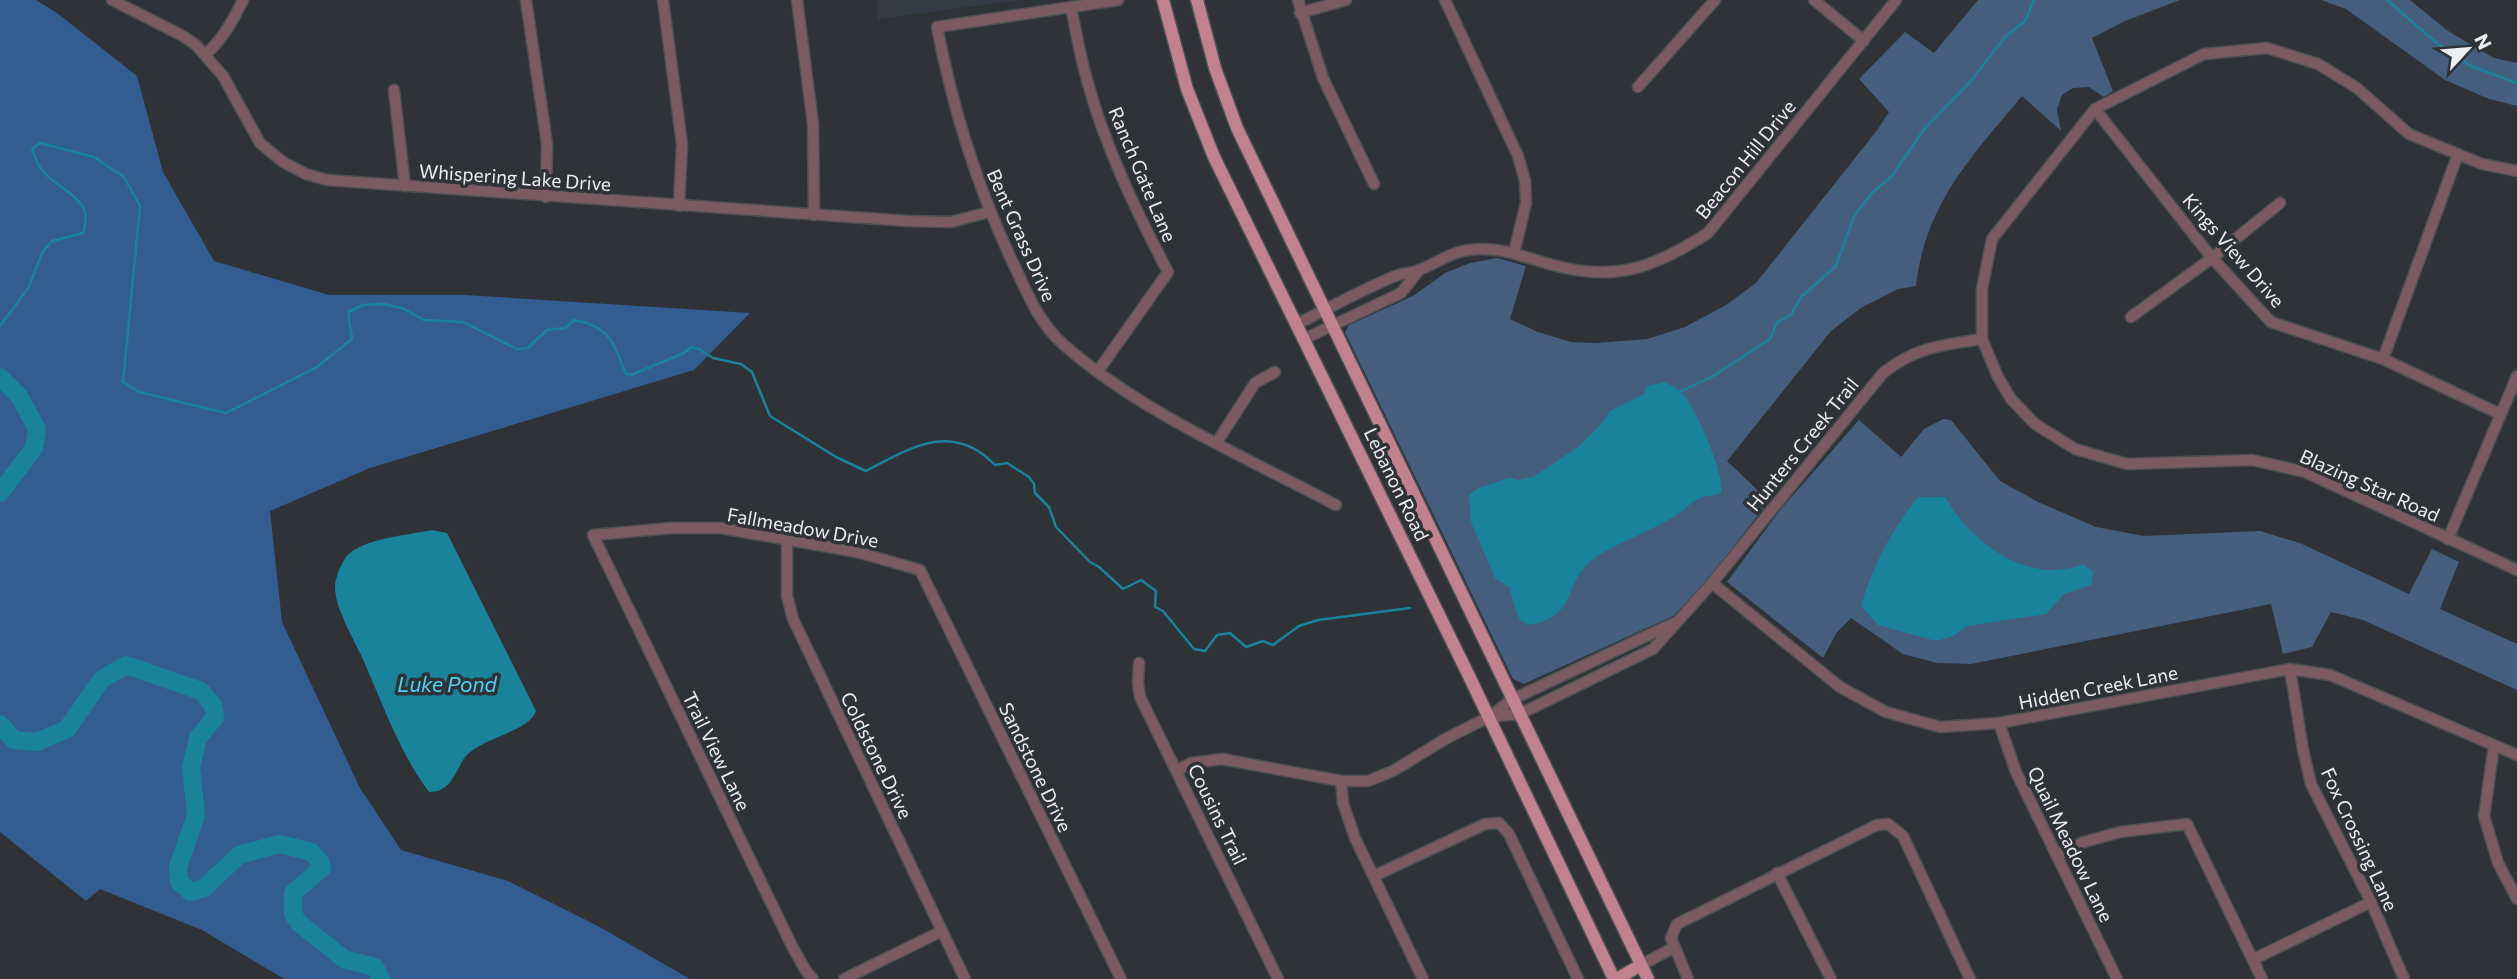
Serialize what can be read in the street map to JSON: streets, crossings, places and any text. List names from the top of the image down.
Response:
{
  "streets": {
    "main road": ["Lebanon Road"],
    "street": [
      "Beacon Hill Drive",
      "Ranch Gate Lane",
      "Whispering Lake Drive",
      "Bent Grass Drive",
      "Kings View Drive",
      "Hunters Creek Trail",
      "Blazing Star Road",
      "Fallmeadow Drive",
      "Hidden Creek Lane",
      "Trail View Lane",
      "Coldstone Drive",
      "Sandstone Drive",
      "Cousins Trail",
      "Fox Crossing Lane",
      "Quail Meadow Lane"
    ]
  },
  "crossings": [
    ["Beacon Hill Drive", "Lebanon Road"],
    ["Ranch Gate Lane", "Bent Grass Drive"],
    ["Whispering Lake Drive", "Bent Grass Drive"],
    ["Kings View Drive", "Blazing Star Road"],
    ["Hunters Creek Trail", "Lebanon Road"],
    ["Hunters Creek Trail", "Blazing Star Road"],
    ["Hunters Creek Trail", "Hidden Creek Lane"],
    ["Hunters Creek Trail", "Cousins Trail"],
    ["Fallmeadow Drive", "Trail View Lane"],
    ["Fallmeadow Drive", "Coldstone Drive"],
    ["Fallmeadow Drive", "Sandstone Drive"],
    ["Hidden Creek Lane", "Fox Crossing Lane"],
    ["Hidden Creek Lane", "Quail Meadow Lane"]
  ],
  "water": ["Luke Pond"],
  "north": "top right"
}
